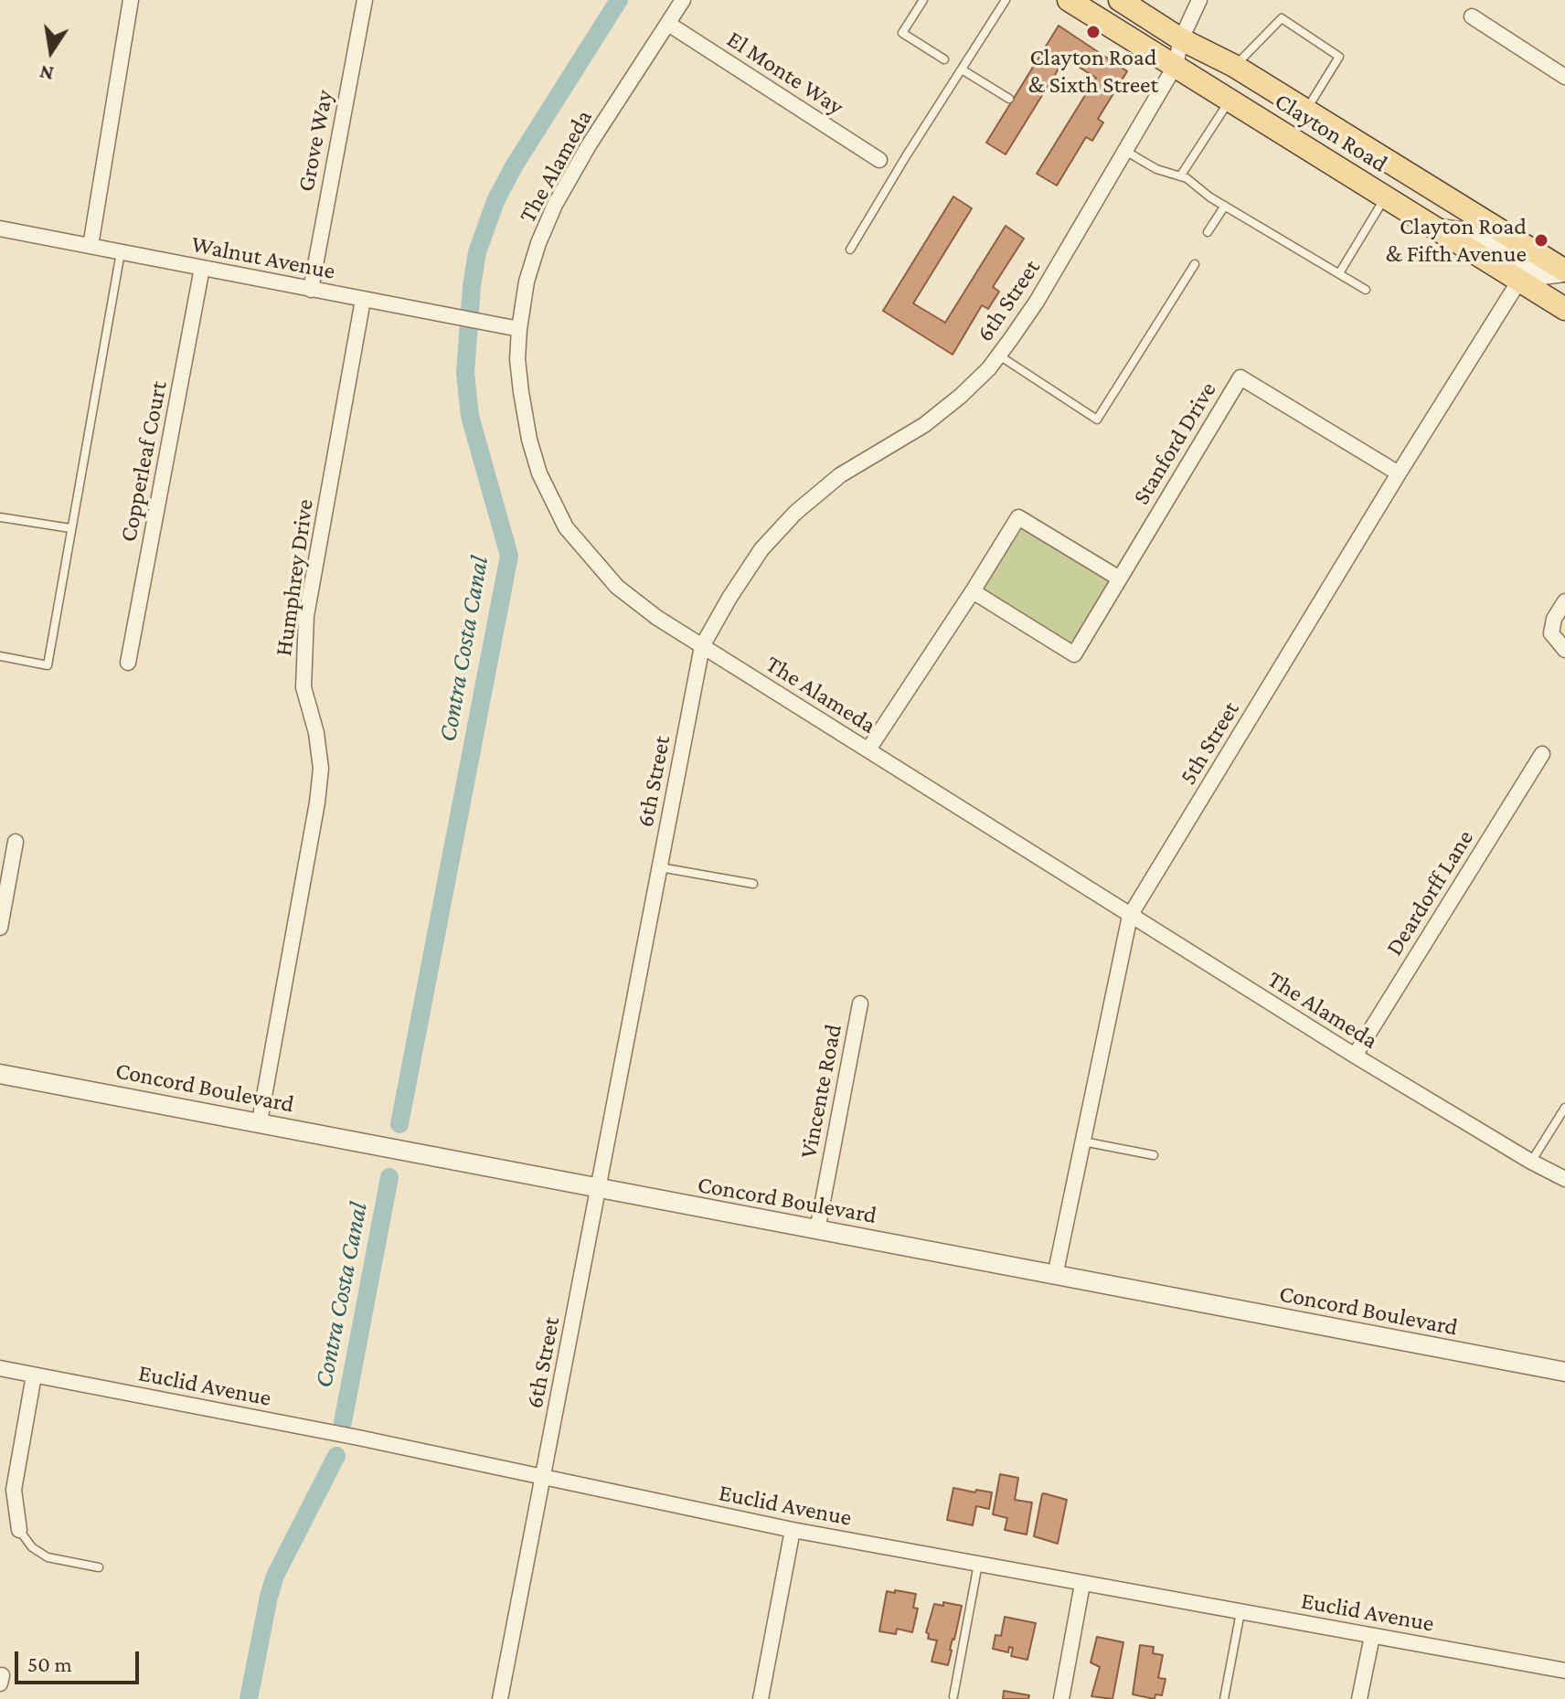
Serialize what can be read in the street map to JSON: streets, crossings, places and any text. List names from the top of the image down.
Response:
{
  "streets": {
    "main road": ["Clayton Road"],
    "street": [
      "El Monte Way",
      "Grove Way",
      "The Alameda",
      "Walnut Avenue",
      "6th Street",
      "Stanford Drive",
      "Copperleaf Court",
      "Humphrey Drive",
      "5th Street",
      "Deardorff Lane",
      "Concord Boulevard",
      "Vincente Road",
      "Euclid Avenue"
    ]
  },
  "crossings": [
    ["El Monte Way", "The Alameda"],
    ["Clayton Road", "6th Street"],
    ["Clayton Road", "5th Street"],
    ["Grove Way", "Walnut Avenue"],
    ["The Alameda", "Walnut Avenue"],
    ["The Alameda", "6th Street"],
    ["The Alameda", "5th Street"],
    ["The Alameda", "Deardorff Lane"],
    ["Walnut Avenue", "Copperleaf Court"],
    ["Walnut Avenue", "Humphrey Drive"],
    ["6th Street", "Concord Boulevard"],
    ["6th Street", "Euclid Avenue"],
    ["Stanford Drive", "5th Street"],
    ["Humphrey Drive", "Concord Boulevard"],
    ["5th Street", "Concord Boulevard"],
    ["Concord Boulevard", "Vincente Road"]
  ],
  "water": ["Contra Costa Canal"],
  "places": ["Clayton Road & Sixth Street", "Clayton Road & Fifth Avenue"],
  "scale_bar": "50 m",
  "north": "bottom"
}
